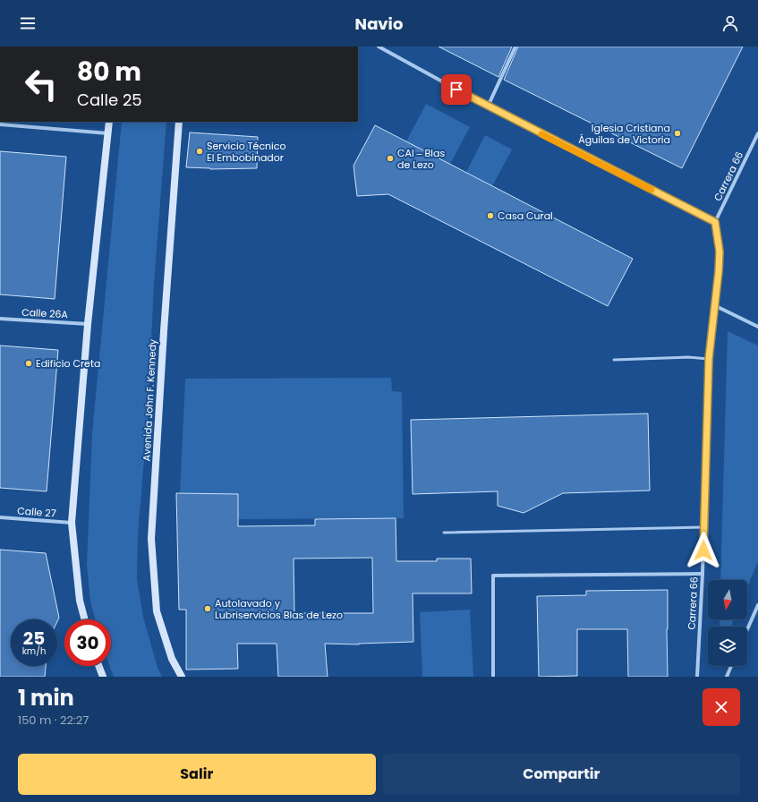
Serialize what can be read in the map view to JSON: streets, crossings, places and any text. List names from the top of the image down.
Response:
{
  "streets": {
    "street": [
      "Carrera 66",
      "Calle 26A",
      "Avenida John F. Kennedy",
      "Calle 27"
    ]
  },
  "places": [
    "Iglesia Cristiana Águilas de Victoria",
    "Servicio Técnico El Embobinador",
    "CAI ‒ Blas de Lezo",
    "Casa Cural",
    "Edificio Creta",
    "Autolavado y Lubriservicios Blas de Lezo"
  ],
  "north": "bottom",
  "page": {
    "header": "Navio",
    "turn": ["80 m", "Calle 25"],
    "speed": "25 km/h",
    "limit": "30",
    "heading": ["1 min", "150 m · 22:27"],
    "buttons": ["Salir", "Compartir"]
  }
}
